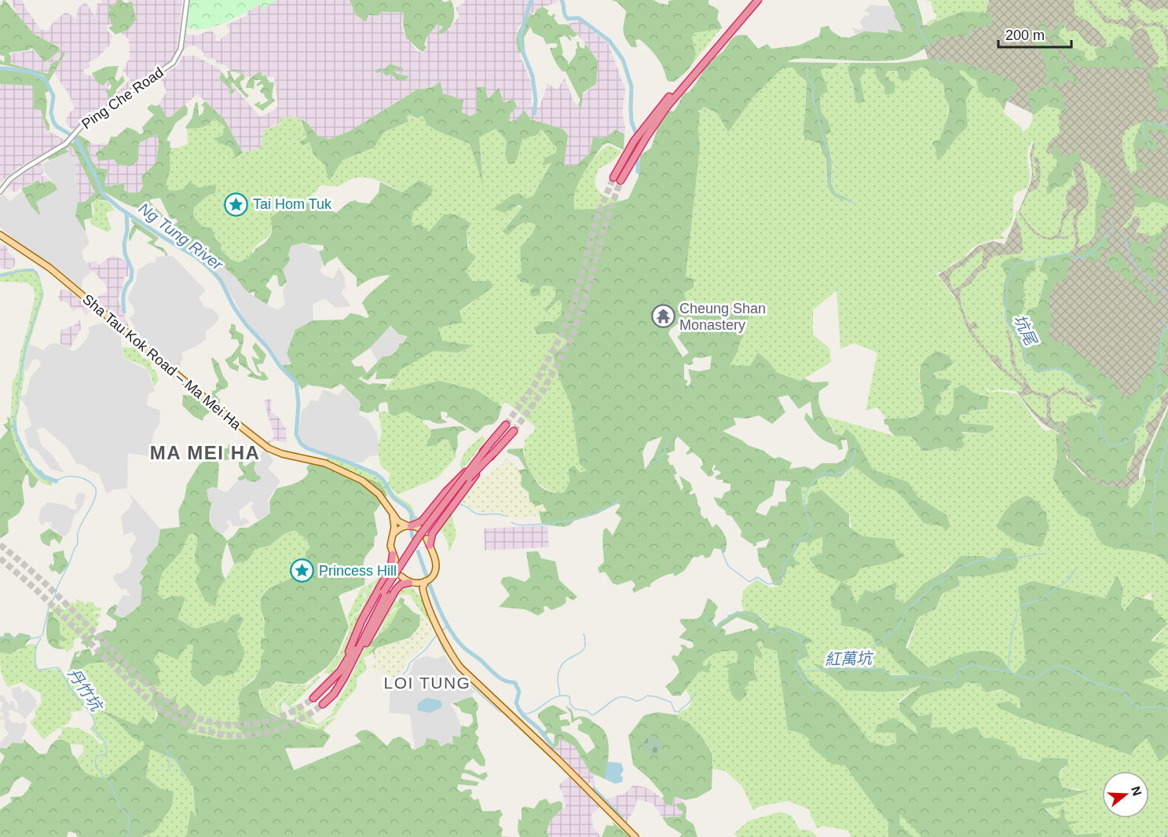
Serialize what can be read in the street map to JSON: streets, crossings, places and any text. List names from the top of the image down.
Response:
{
  "streets": {
    "main road": ["Sha Tau Kok Road – Ma Mei Ha"],
    "street": ["Ping Che Road"]
  },
  "districts": ["MA MEI HA", "LOI TUNG"],
  "water": [
    "Ng Tung River",
    "坑尾",
    "紅萬坑",
    "丹竹坑"
  ],
  "places": {
    "place": ["Tai Hom Tuk", "Princess Hill"],
    "temple": ["Cheung Shan Monastery"]
  },
  "scale_bar": "200 m",
  "north": "right"
}
